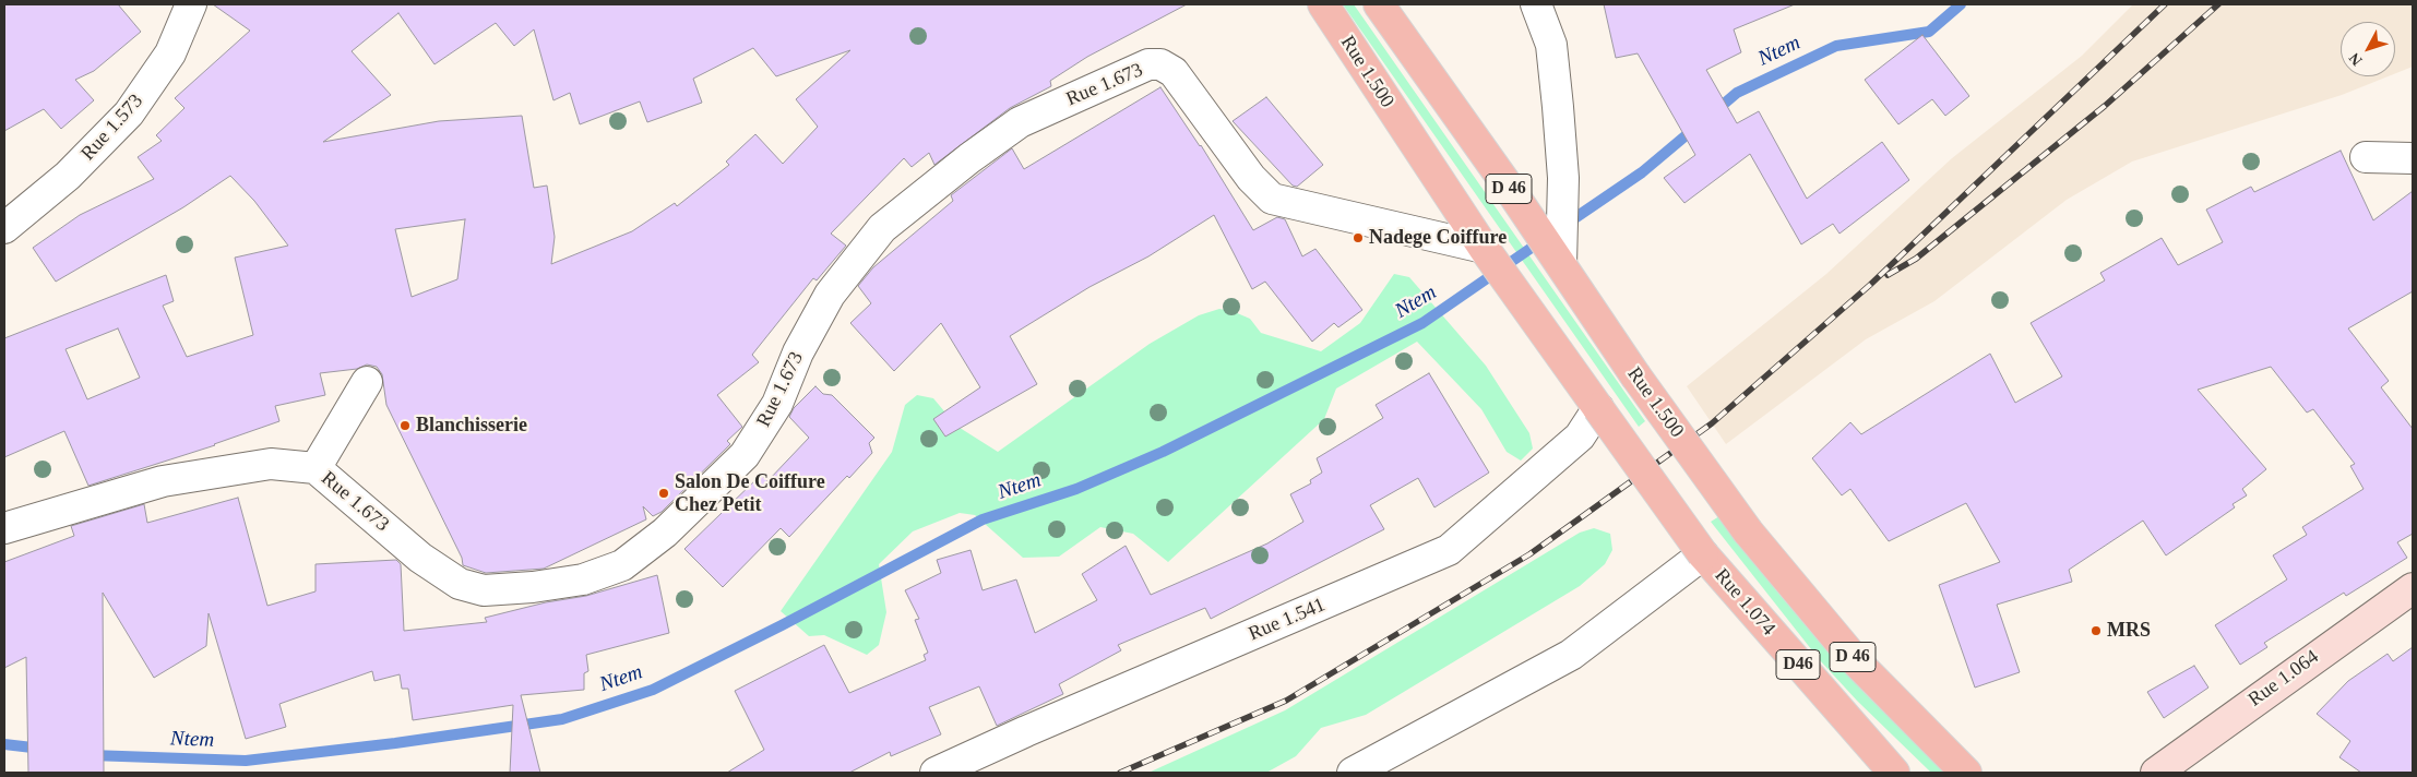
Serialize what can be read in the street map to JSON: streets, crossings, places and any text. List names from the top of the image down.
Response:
{
  "streets": {
    "main road": [
      "Rue 1.500",
      "D 46",
      "Rue 1.074",
      "D46",
      "Rue 1.064"
    ],
    "street": ["Rue 1.673", "Rue 1.573", "Rue 1.541"]
  },
  "crossings": [
    ["Rue 1.500", "Rue 1.673"],
    ["Rue 1.500", "Rue 1.541"],
    ["Rue 1.500", "D46"],
    ["Rue 1.074", "D46"],
    ["Rue 1.541", "D46"]
  ],
  "water": ["Ntem"],
  "places": [
    "Nadege Coiffure",
    "Blanchisserie",
    "Salon De Coiffure Chez Petit",
    "MRS"
  ],
  "north": "bottom left"
}
